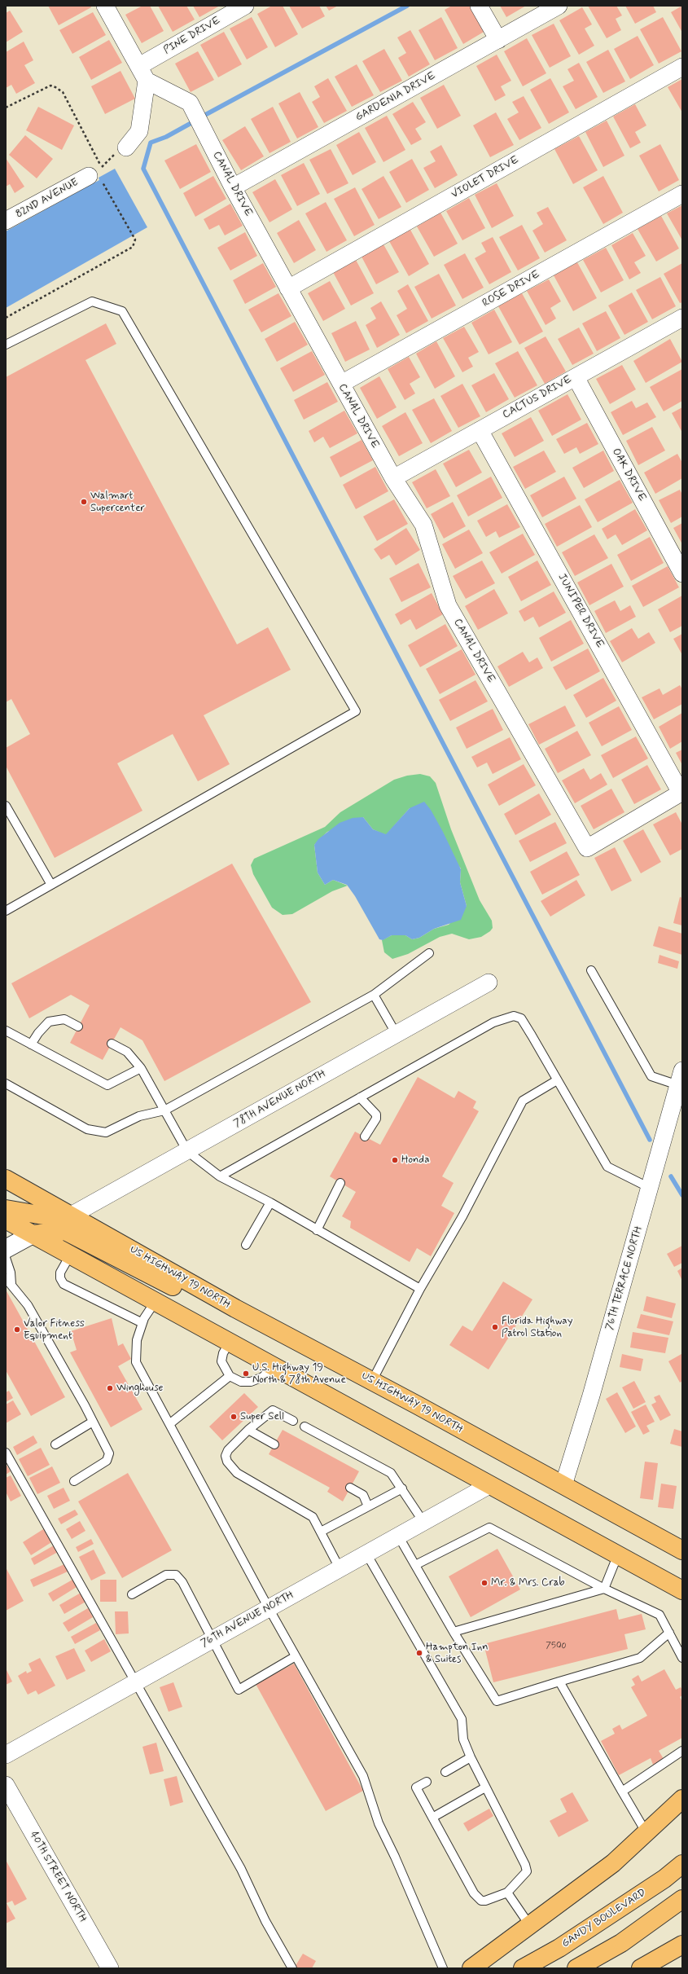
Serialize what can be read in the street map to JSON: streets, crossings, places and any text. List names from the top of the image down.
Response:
{
  "streets": {
    "main road": ["US HIGHWAY 19 NORTH", "GANDY BOULEVARD"],
    "street": [
      "PINE DRIVE",
      "GARDENIA DRIVE",
      "VIOLET DRIVE",
      "CANAL DRIVE",
      "82ND AVENUE",
      "ROSE DRIVE",
      "CACTUS DRIVE",
      "OAK DRIVE",
      "JUNIPER DRIVE",
      "78TH AVENUE NORTH",
      "76TH TERRACE NORTH",
      "76TH AVENUE NORTH",
      "40TH STREET NORTH"
    ]
  },
  "crossings": [
    ["GARDENIA DRIVE", "CANAL DRIVE"],
    ["VIOLET DRIVE", "CANAL DRIVE"],
    ["CANAL DRIVE", "ROSE DRIVE"],
    ["CANAL DRIVE", "CACTUS DRIVE"],
    ["CANAL DRIVE", "JUNIPER DRIVE"],
    ["CACTUS DRIVE", "OAK DRIVE"],
    ["CACTUS DRIVE", "JUNIPER DRIVE"],
    ["78TH AVENUE NORTH", "US HIGHWAY 19 NORTH"],
    ["US HIGHWAY 19 NORTH", "76TH TERRACE NORTH"]
  ],
  "places": [
    "Walmart Supercenter",
    "Honda",
    "Florida Highway Patrol Station",
    "Valor Fitness Equipment",
    "U.S. Highway 19 North & 78th Avenue",
    "Winghouse",
    "Super Sell",
    "Mr. & Mrs. Crab",
    "Hampton Inn & Suites"
  ],
  "house_numbers": ["7500"]
}
